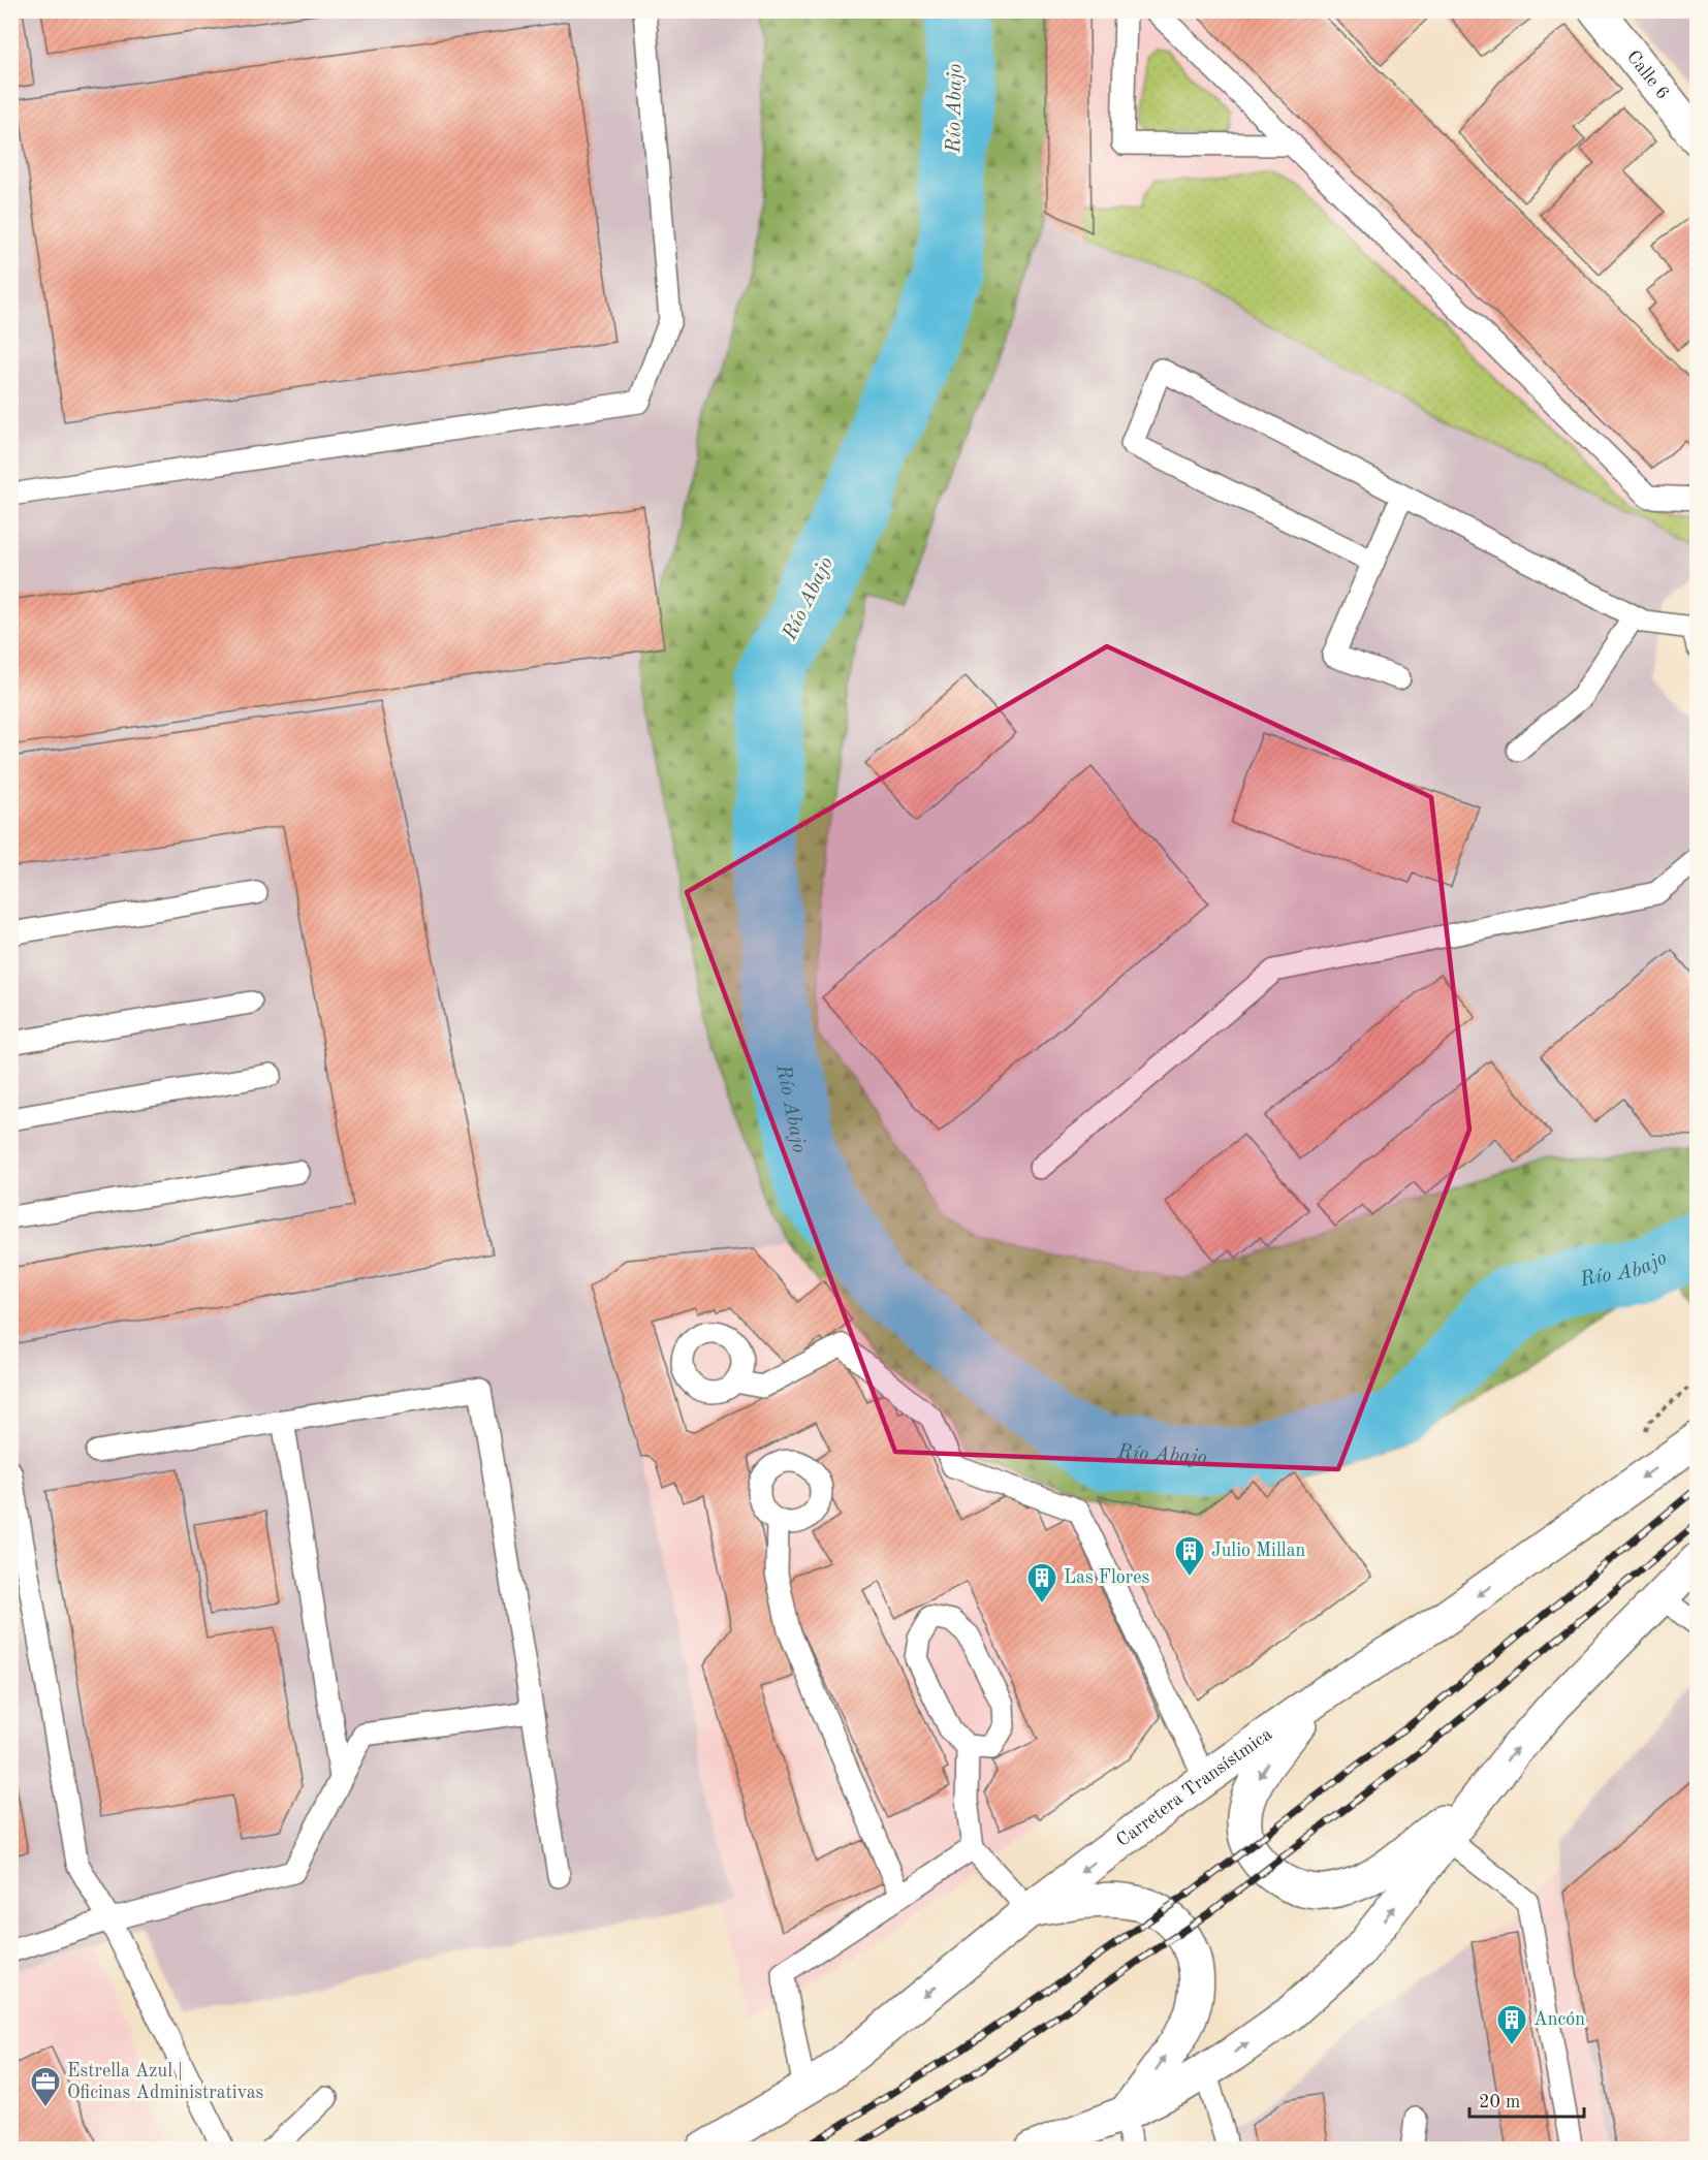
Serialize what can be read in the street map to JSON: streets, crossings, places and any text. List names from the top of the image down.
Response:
{
  "streets": {
    "main road": ["Calle 6", "Carretera Transístmica"]
  },
  "water": ["Río Abajo"],
  "places": {
    "building": ["Julio Millan", "Las Flores", "Ancón"],
    "office": ["Estrella Azul | Oficinas Administrativas"]
  },
  "scale_bar": "20 m"
}
